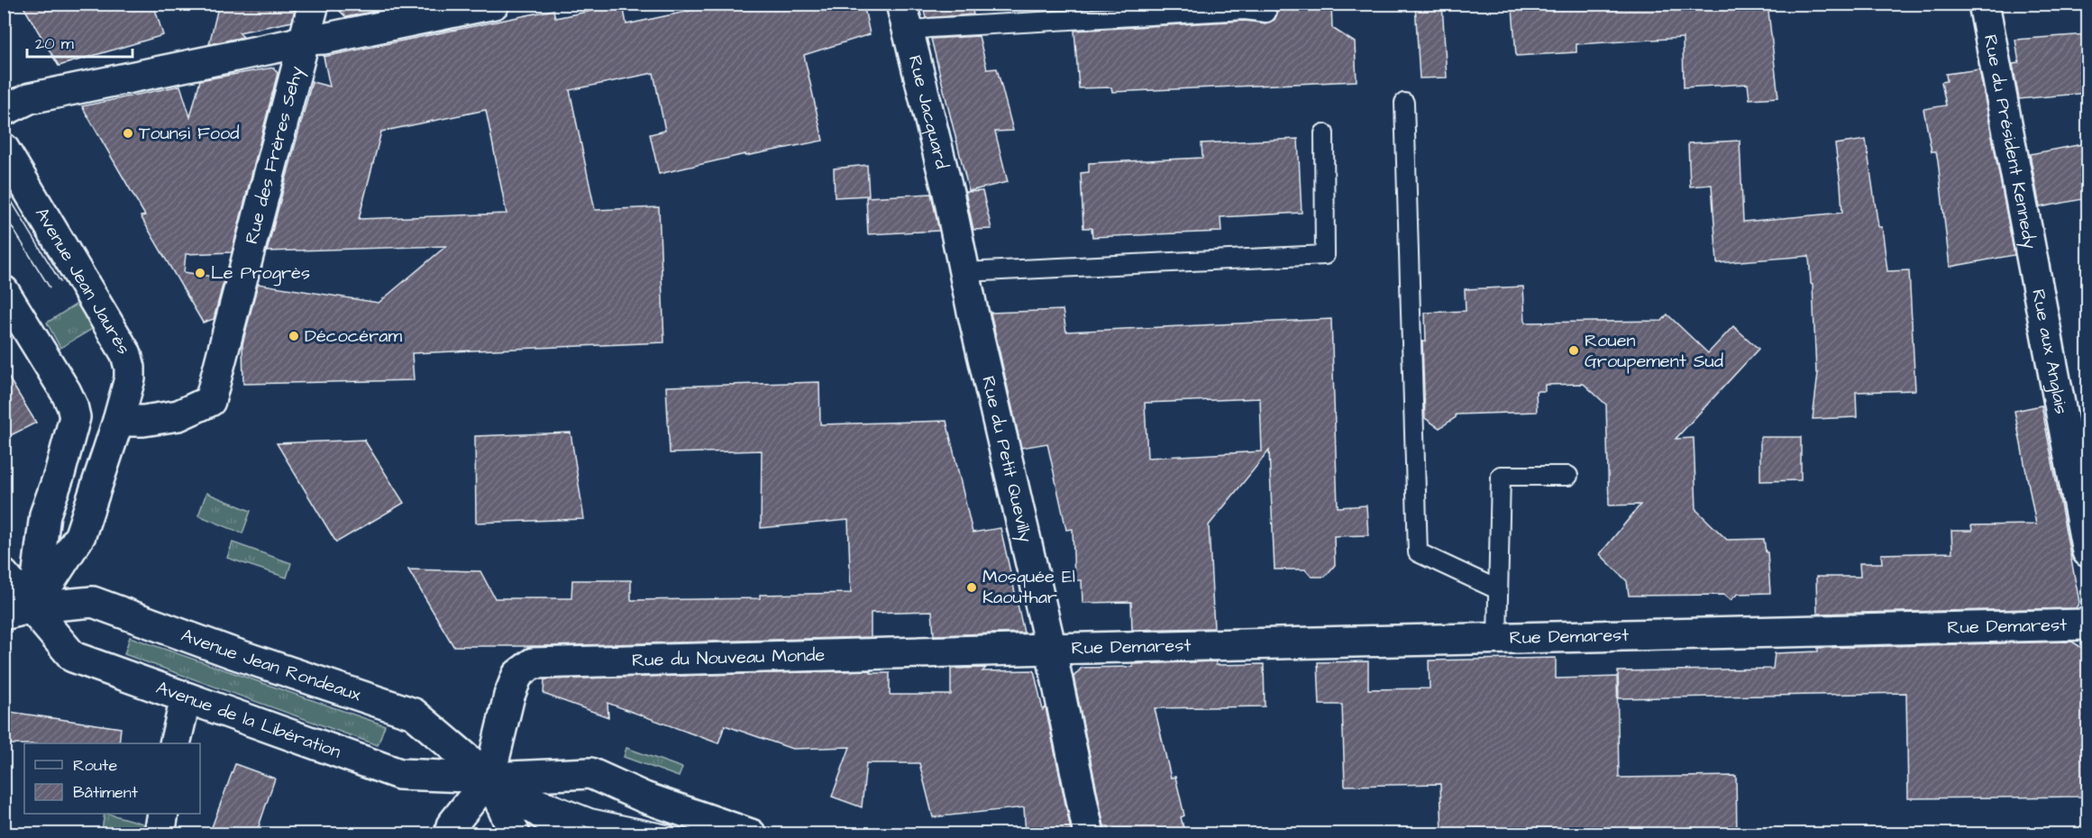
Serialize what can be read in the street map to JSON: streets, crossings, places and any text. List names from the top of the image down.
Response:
{
  "streets": {
    "street": [
      "Rue Jacquard",
      "Rue du Président Kennedy",
      "Rue des Frères Sehy",
      "Avenue Jean Jaurès",
      "Rue aux Anglais",
      "Rue du Petit Quevilly",
      "Rue Demarest",
      "Rue du Nouveau Monde",
      "Avenue Jean Rondeaux",
      "Avenue de la Libération"
    ]
  },
  "crossings": [
    ["Rue Jacquard", "Rue du Petit Quevilly"],
    ["Rue du Président Kennedy", "Rue aux Anglais"],
    ["Rue des Frères Sehy", "Avenue Jean Jaurès"],
    ["Avenue Jean Jaurès", "Avenue Jean Rondeaux"],
    ["Avenue Jean Jaurès", "Avenue de la Libération"],
    ["Rue du Petit Quevilly", "Rue Demarest"],
    ["Rue du Petit Quevilly", "Rue du Nouveau Monde"],
    ["Rue Demarest", "Rue du Nouveau Monde"],
    ["Rue du Nouveau Monde", "Avenue Jean Rondeaux"],
    ["Rue du Nouveau Monde", "Avenue de la Libération"],
    ["Avenue Jean Rondeaux", "Avenue de la Libération"]
  ],
  "places": [
    "Tounsi Food",
    "Le Progrès",
    "Décocéram",
    "Rouen Groupement Sud",
    "Mosquée El Kaouthar"
  ],
  "legend": ["Route", "Bâtiment"],
  "scale_bar": "20 m"
}
